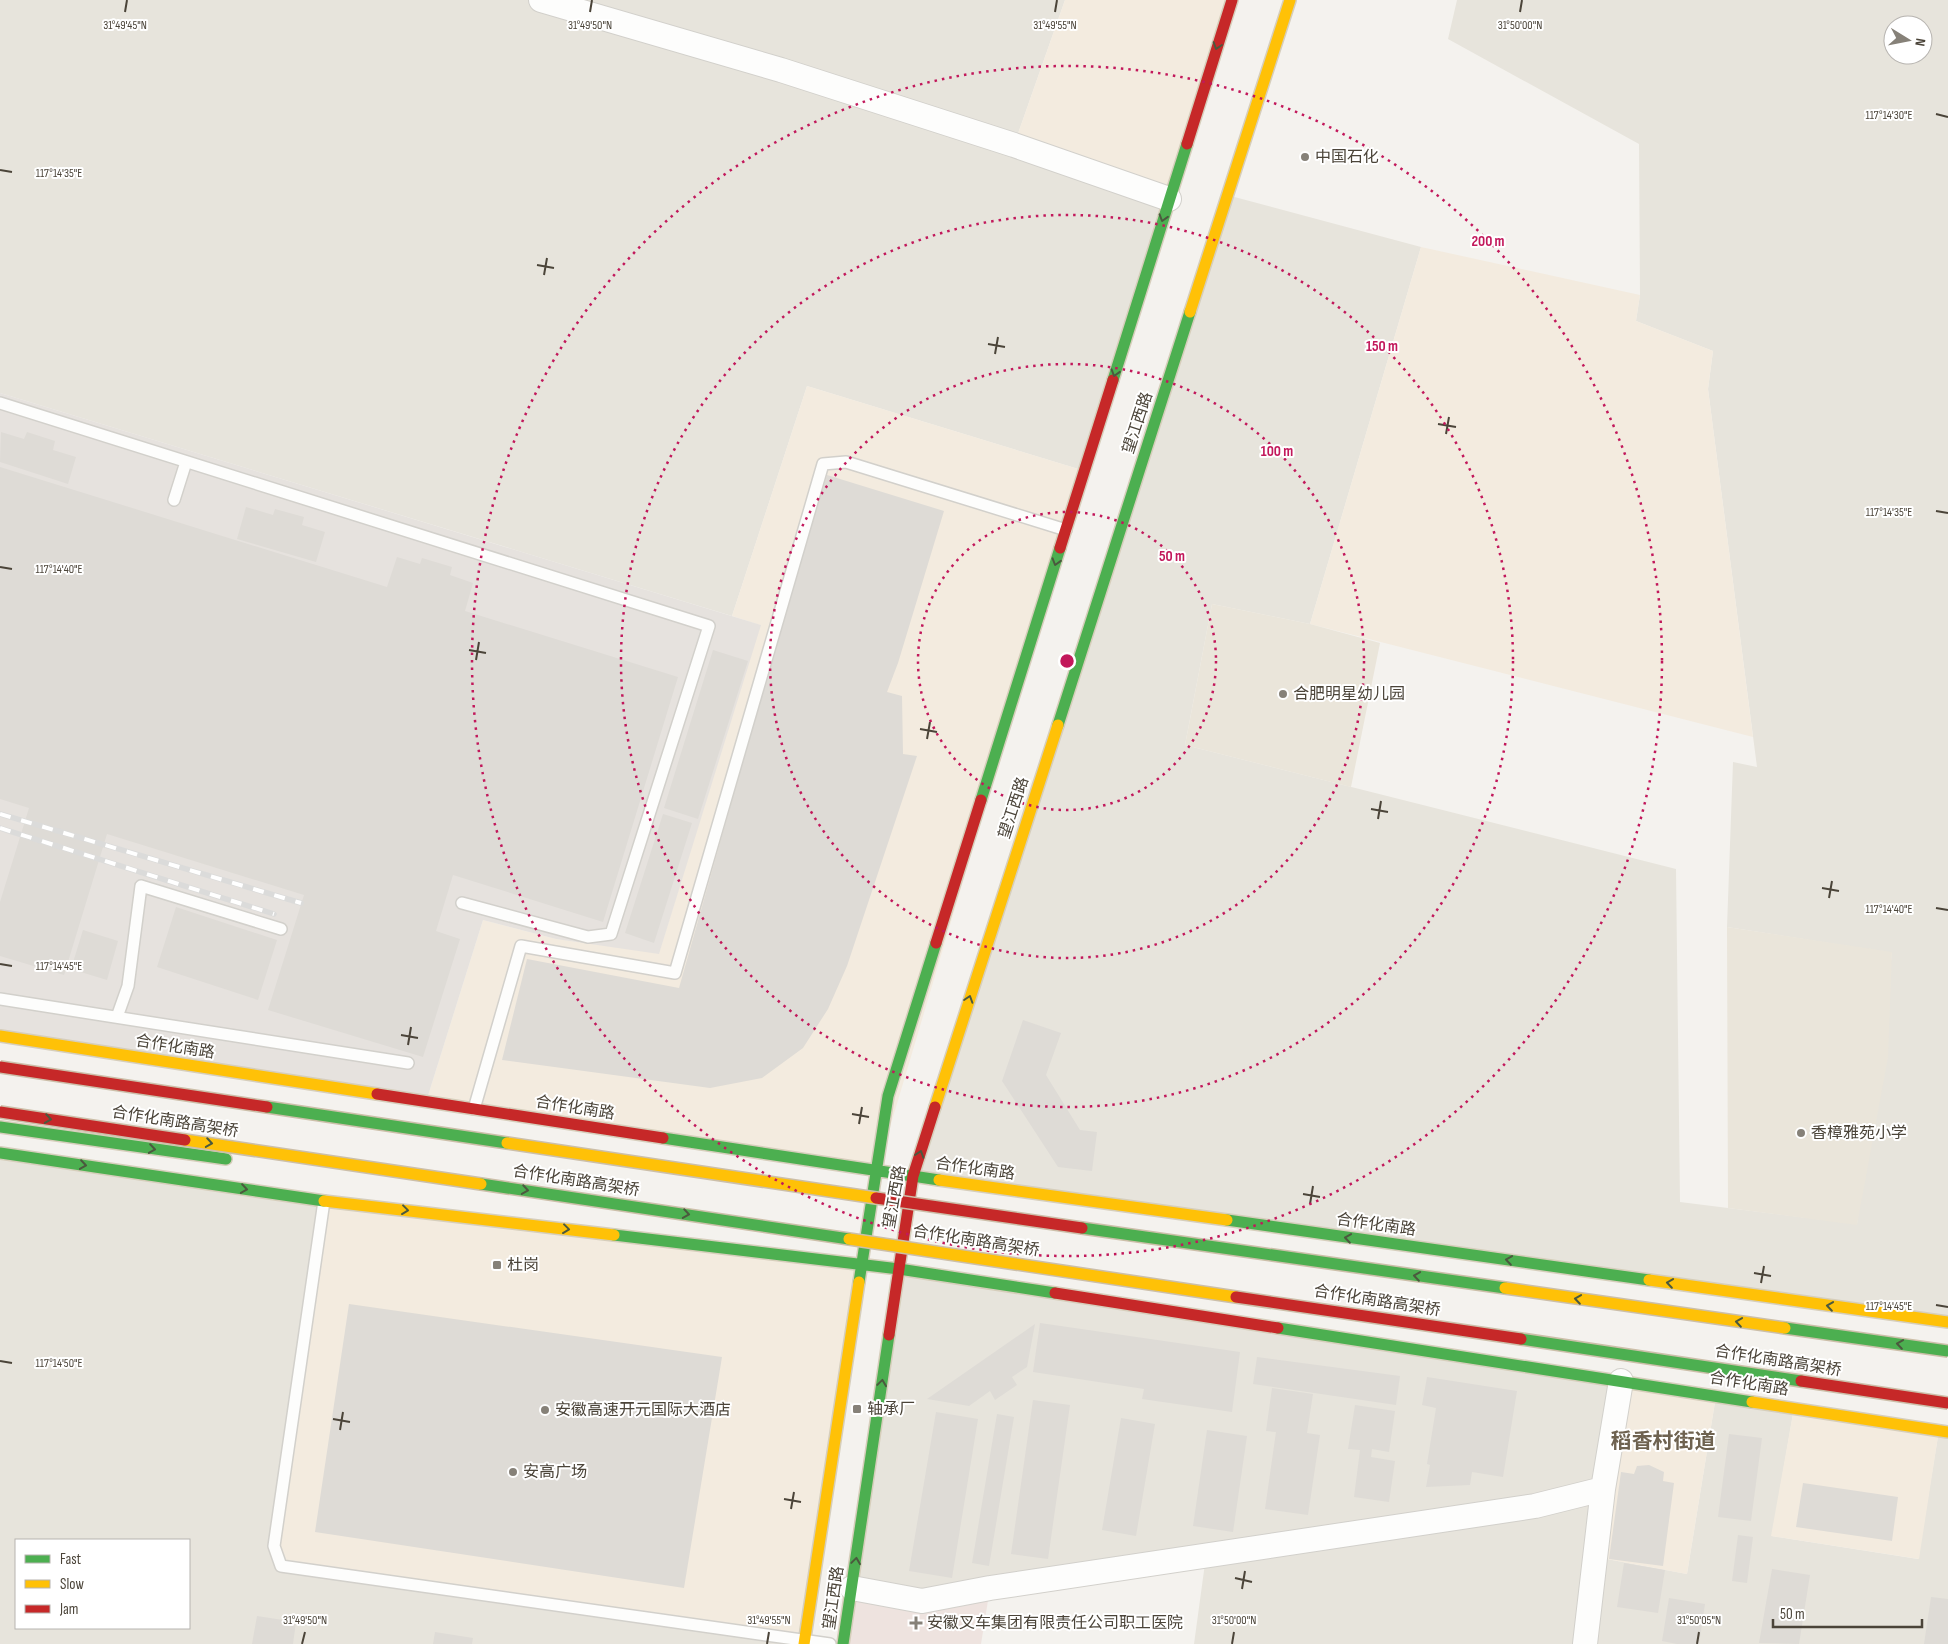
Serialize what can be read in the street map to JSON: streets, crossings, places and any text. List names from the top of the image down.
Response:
{
  "streets": {
    "main road": ["望江西路", "合作化南路", "合作化南路高架桥"]
  },
  "crossings": [
    ["望江西路", "合作化南路"]
  ],
  "districts": ["稻香村街道"],
  "places": {
    "other": [
      "中国石化",
      "合肥明星幼儿园",
      "香樟雅苑小学",
      "安徽高速开元国际大酒店",
      "安高广场"
    ],
    "transit": ["杜岗", "轴承厂"],
    "health": ["安徽叉车集团有限责任公司职工医院"]
  },
  "legend": ["Fast", "Slow", "Jam"],
  "scale_bar": "50 m",
  "north": "right",
  "coordinates": [
    "31°49'45\"N",
    "31°49'50\"N",
    "31°49'55\"N",
    "31°50'00\"N",
    "117°14'30\"E",
    "117°14'35\"E",
    "117°14'40\"E",
    "117°14'45\"E",
    "117°14'50\"E",
    "31°50'05\"N"
  ],
  "rings": [
    "200 m",
    "150 m",
    "100 m",
    "50 m"
  ]
}
